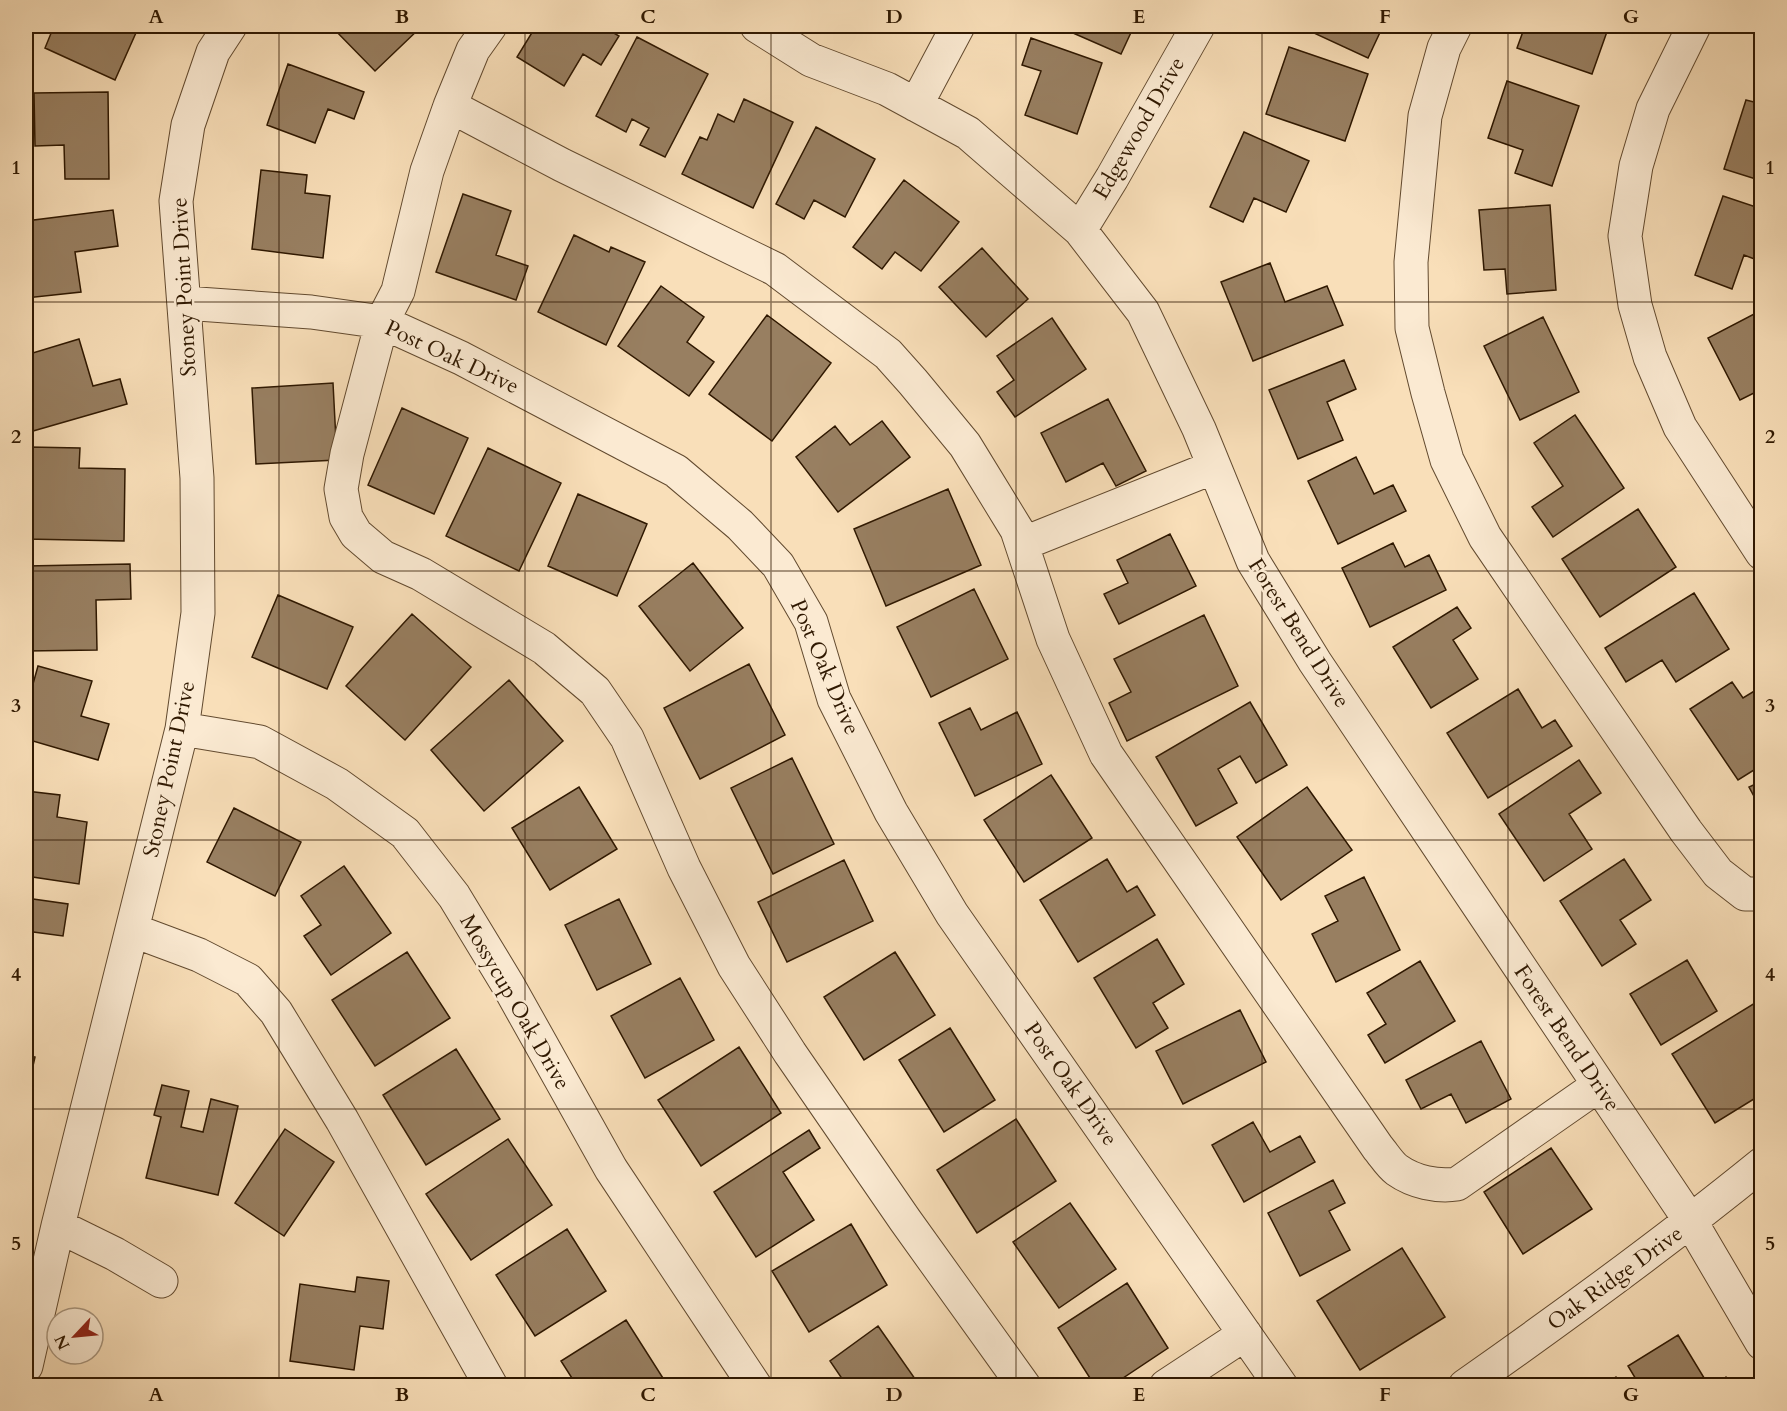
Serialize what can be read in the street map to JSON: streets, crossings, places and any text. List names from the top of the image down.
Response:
{
  "streets": {
    "street": [
      "Edgewood Drive",
      "Stoney Point Drive",
      "Post Oak Drive",
      "Forest Bend Drive",
      "Mossycup Oak Drive",
      "Oak Ridge Drive"
    ]
  },
  "crossings": [
    ["Edgewood Drive", "Forest Bend Drive"],
    ["Stoney Point Drive", "Post Oak Drive"],
    ["Stoney Point Drive", "Mossycup Oak Drive"],
    ["Forest Bend Drive", "Oak Ridge Drive"]
  ],
  "north": "bottom left",
  "grid": {
    "columns": [
      "A",
      "B",
      "C",
      "D",
      "E",
      "F",
      "G"
    ],
    "rows": [
      "1",
      "2",
      "3",
      "4",
      "5"
    ]
  }
}
